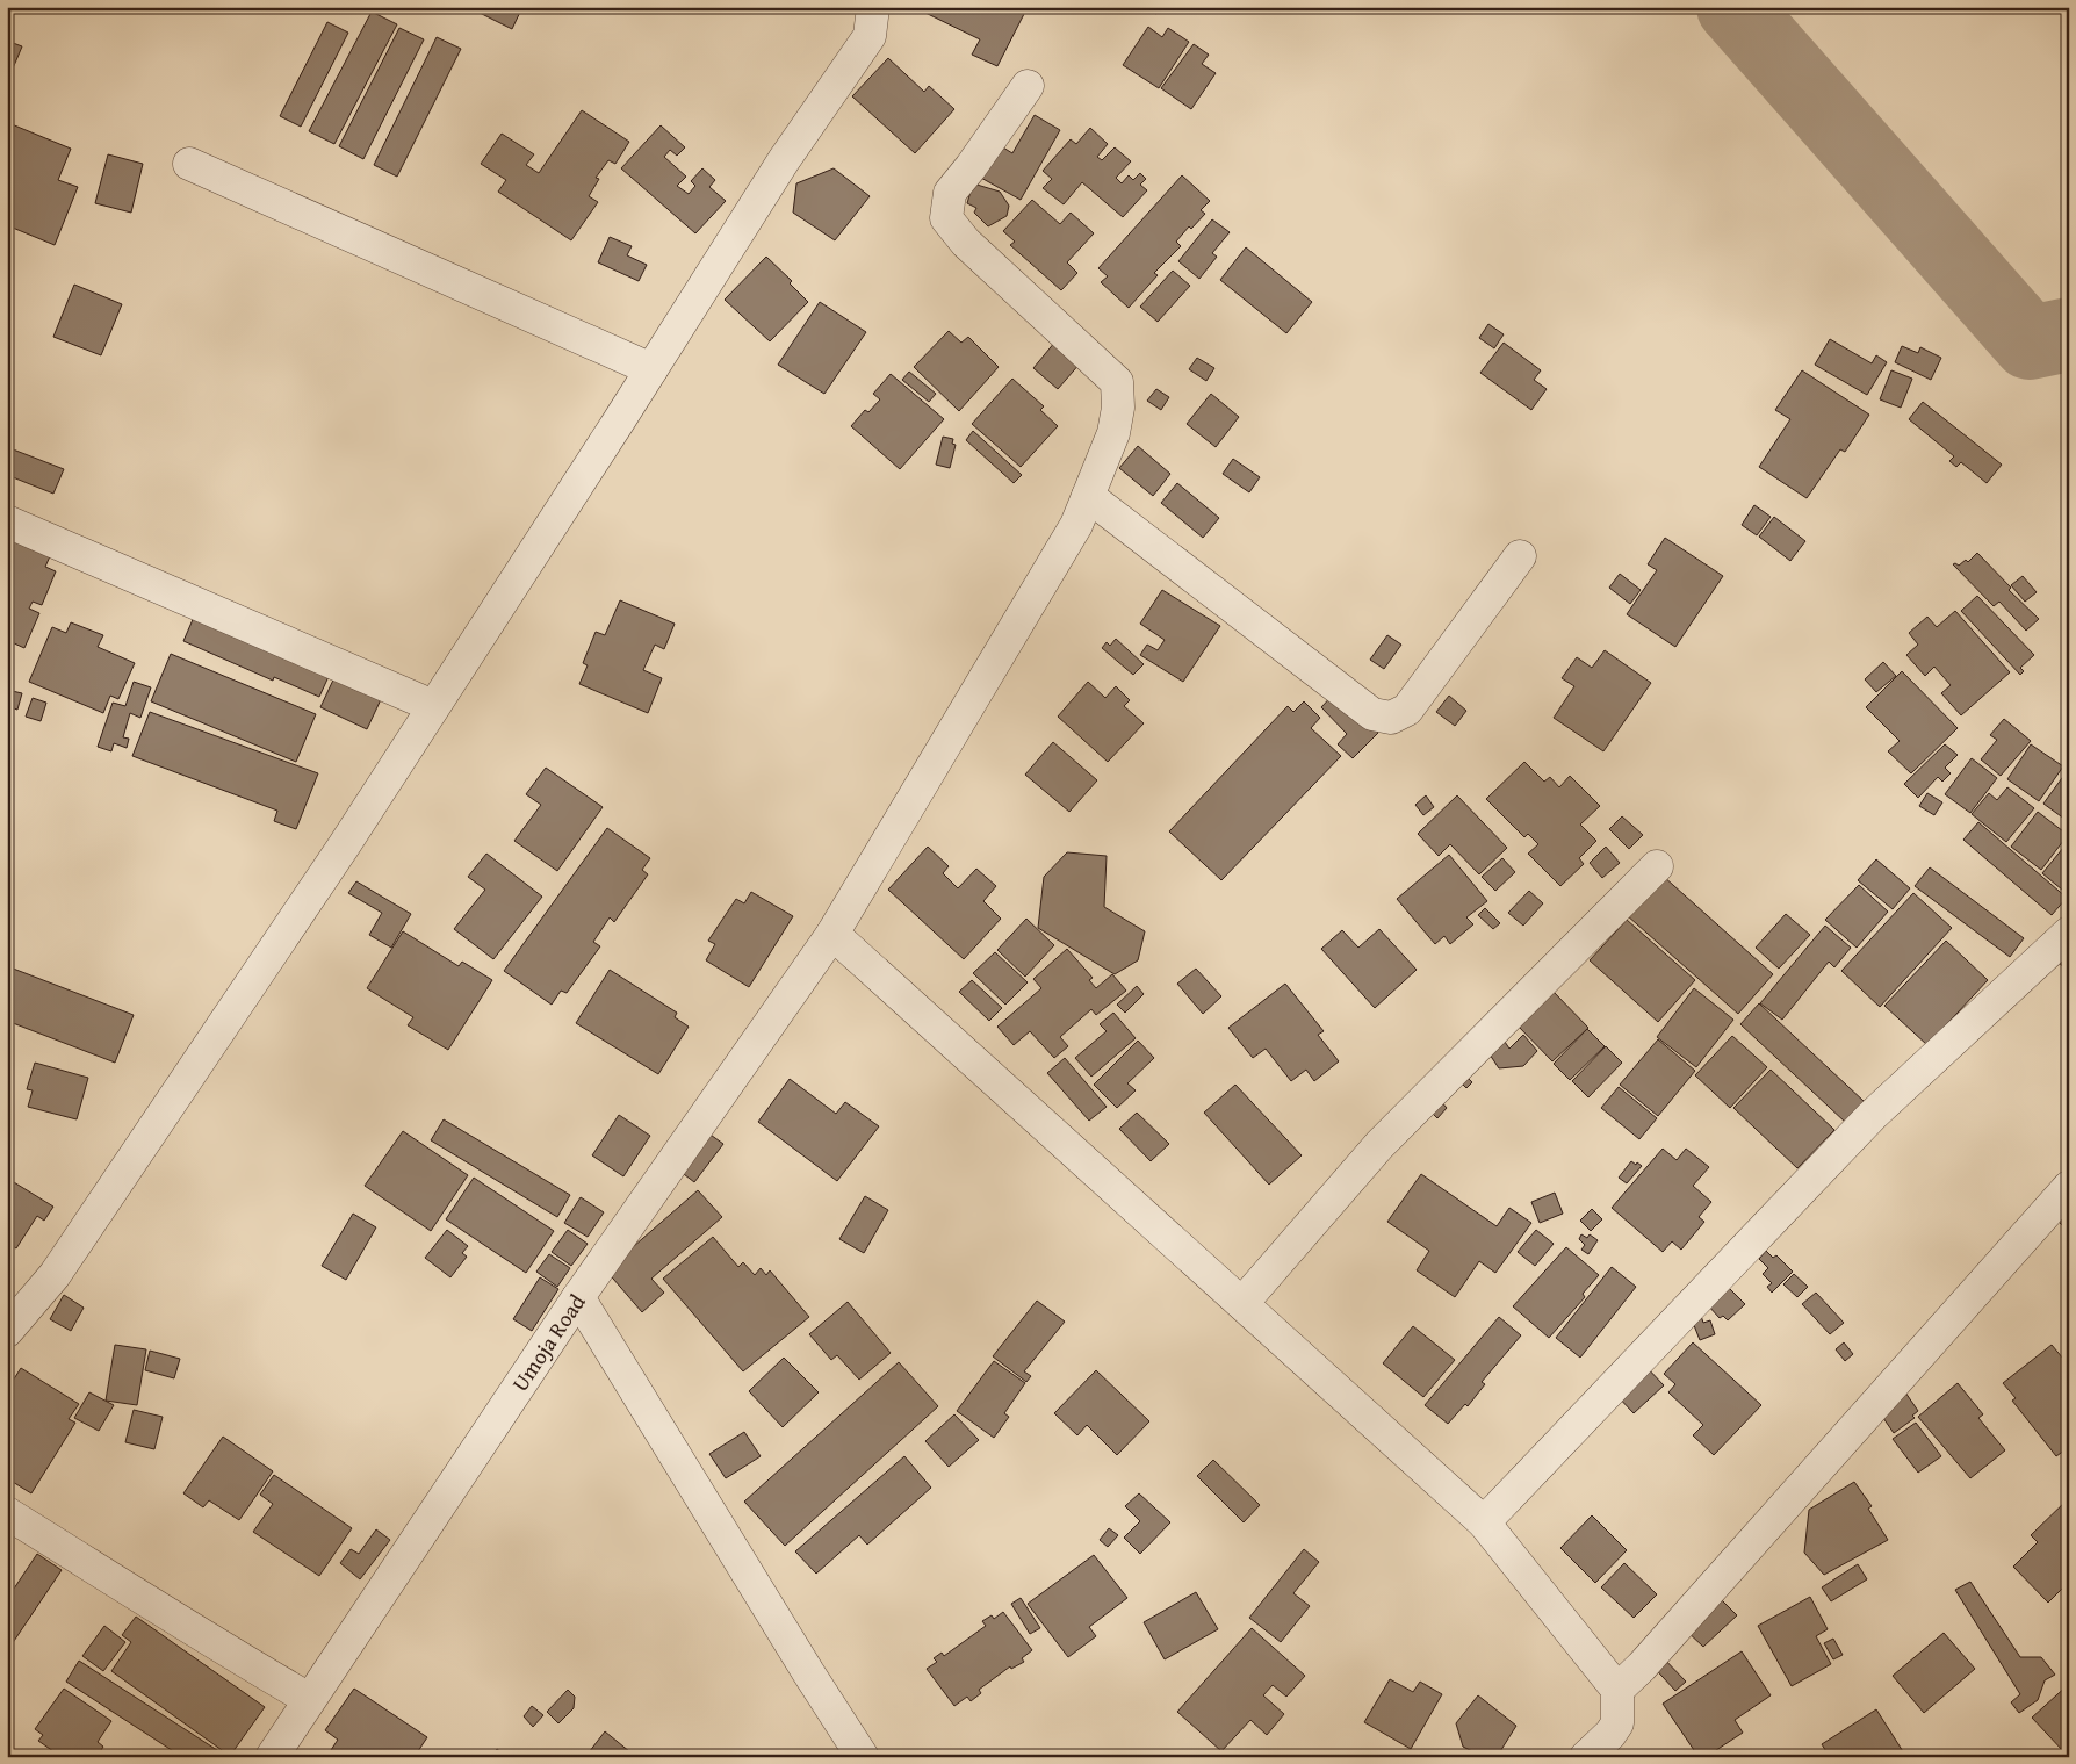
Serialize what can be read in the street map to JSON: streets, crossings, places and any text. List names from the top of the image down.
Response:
{
  "streets": {
    "street": ["Umoja Road"]
  }
}
